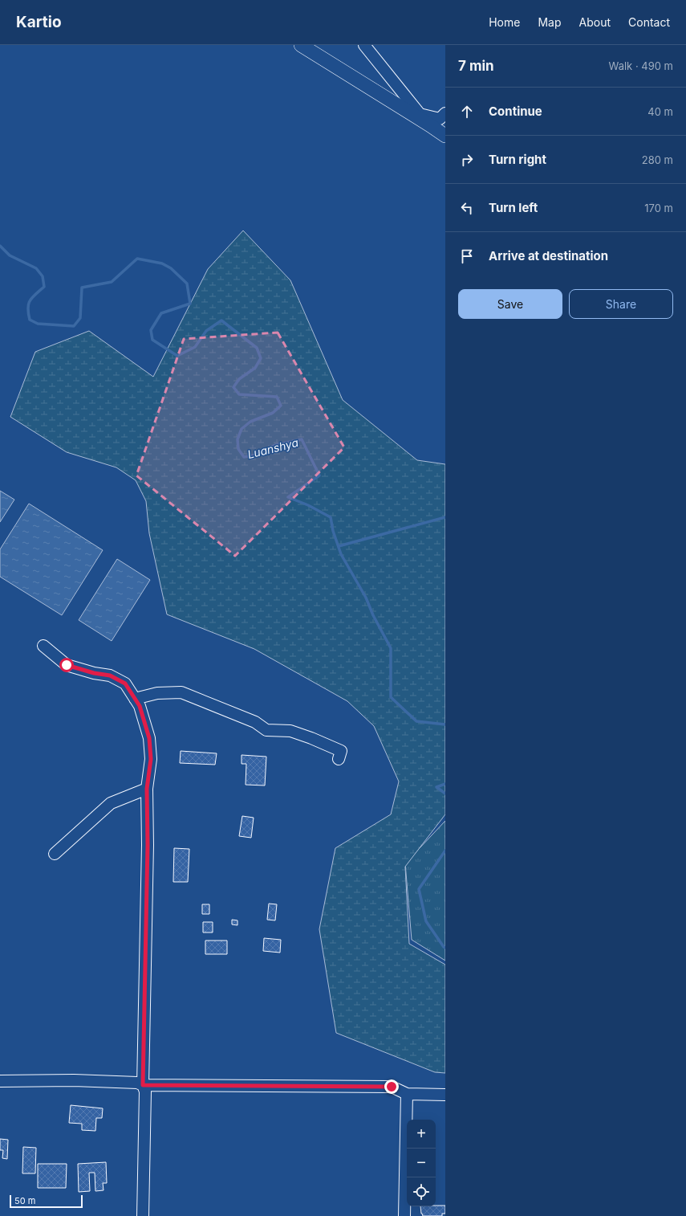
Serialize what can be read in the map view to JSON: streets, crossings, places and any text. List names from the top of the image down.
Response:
{
  "water": ["Luanshya"],
  "scale_bar": "50 m",
  "page": {
    "header": "Kartio",
    "nav": [
      "Home",
      "Map",
      "About",
      "Contact"
    ],
    "heading": ["7 min", "Walk · 490 m"],
    "list": [
      ["Continue", "40 m"],
      ["Turn right", "280 m"],
      ["Turn left", "170 m"],
      "Arrive at destination"
    ],
    "buttons": ["Save", "Share"],
    "map_buttons": ["+", "−"],
    "scale": "50 m"
  }
}
